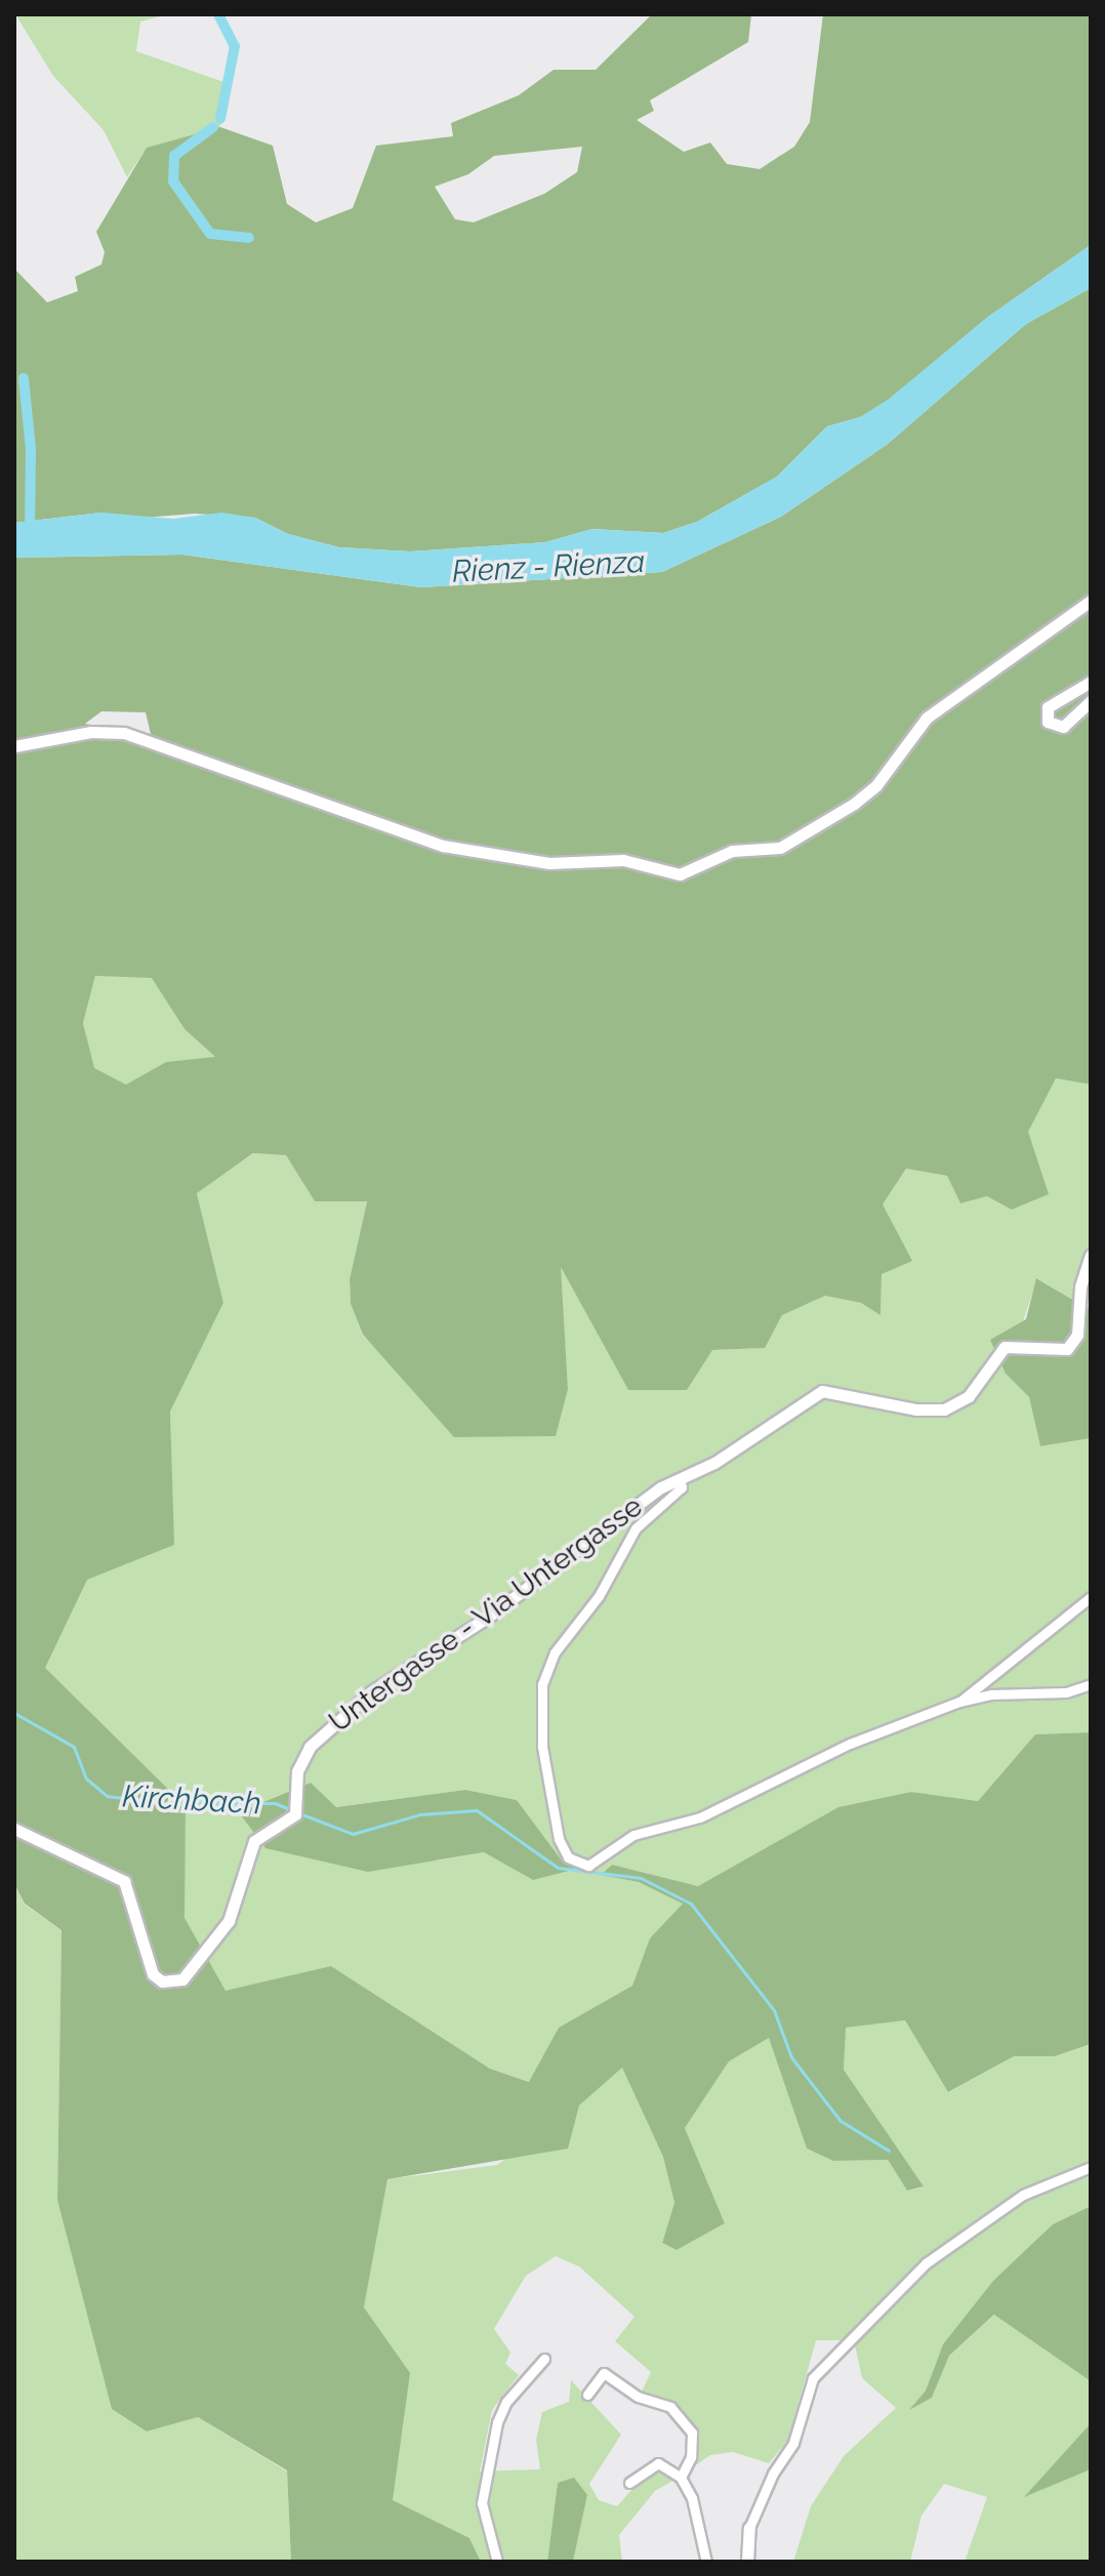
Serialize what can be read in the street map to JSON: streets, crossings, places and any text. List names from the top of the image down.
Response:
{
  "streets": {
    "street": ["Untergasse - Via Untergasse"]
  },
  "water": ["Rienz - Rienza", "Kirchbach"]
}
